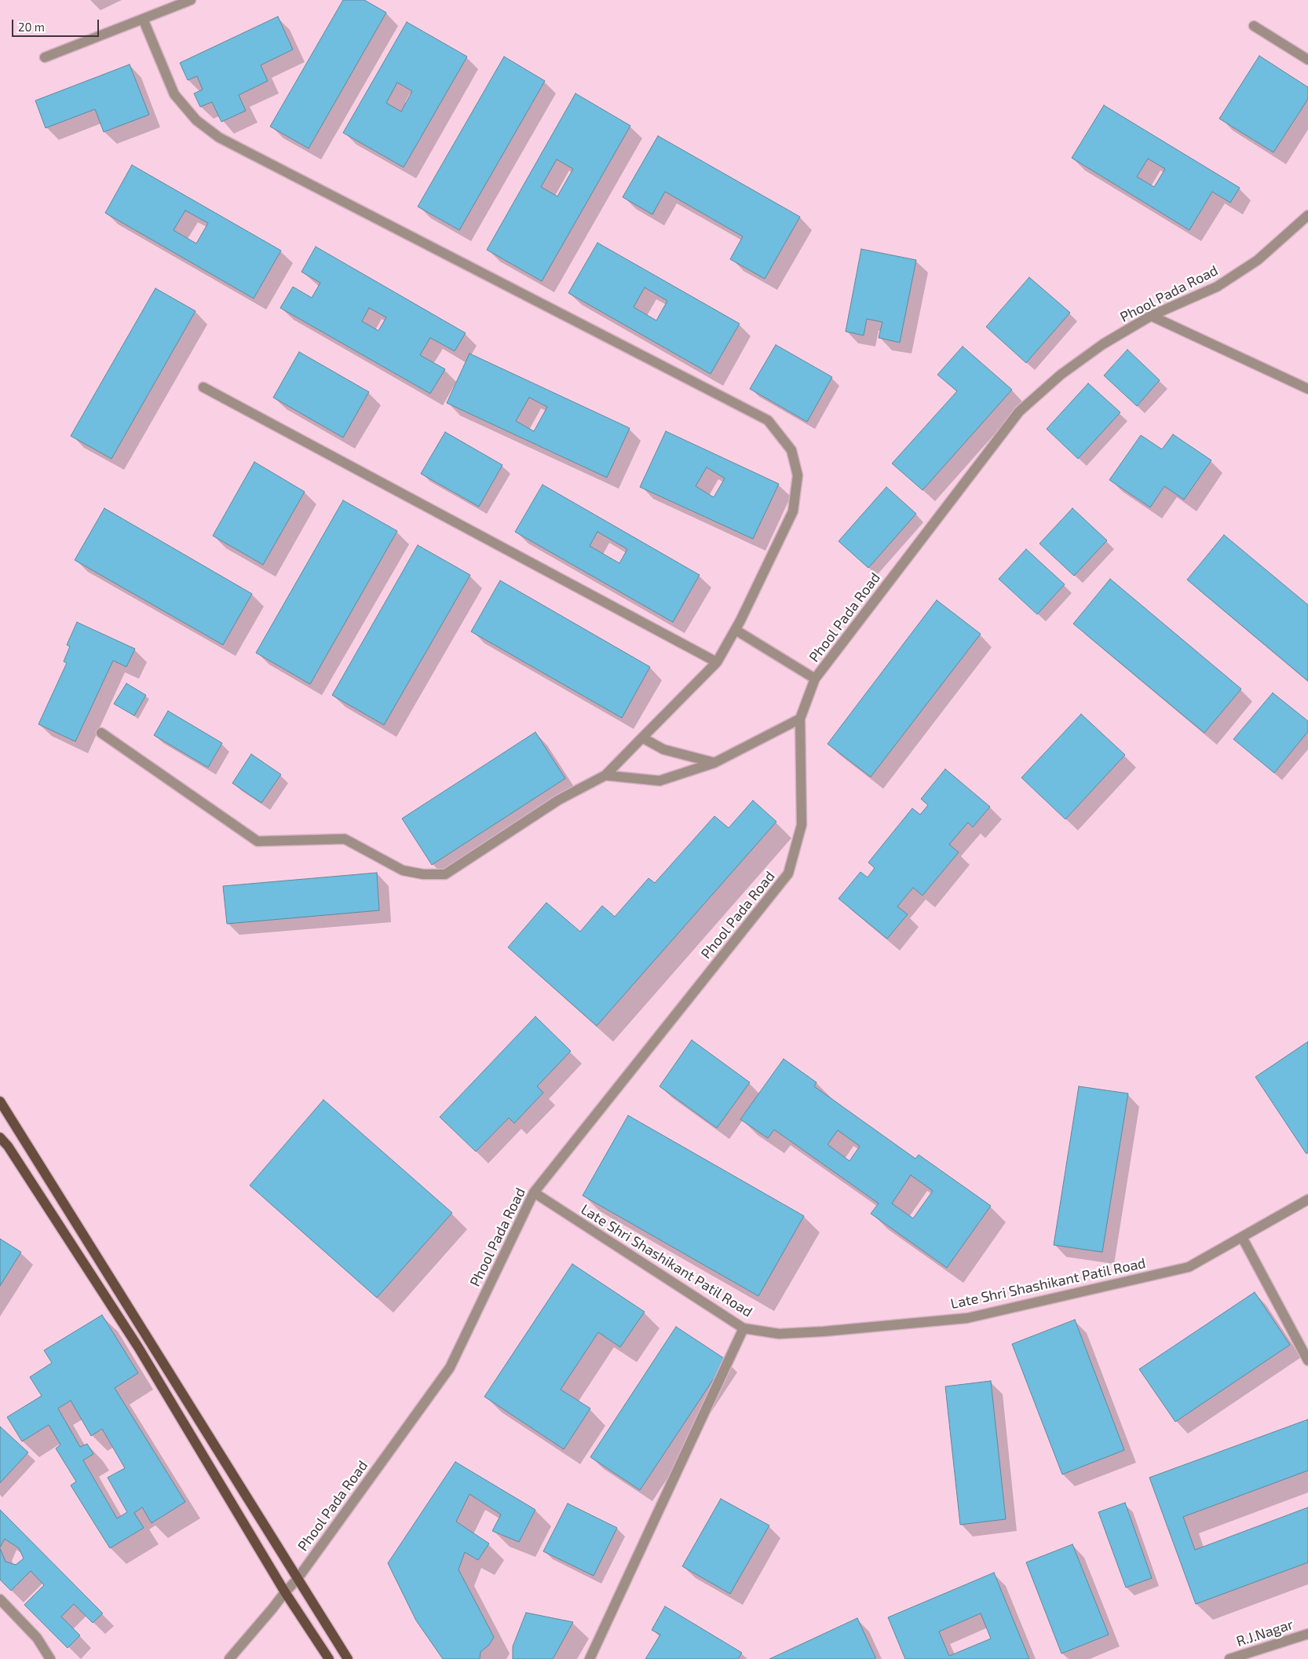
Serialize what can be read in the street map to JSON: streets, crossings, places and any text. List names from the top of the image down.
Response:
{
  "streets": {
    "street": ["Phool Pada Road", "Late Shri Shashikant Patil Road", "R.J.Nagar"]
  },
  "crossings": [
    ["Phool Pada Road", "Late Shri Shashikant Patil Road"]
  ],
  "scale_bar": "20 m"
}
